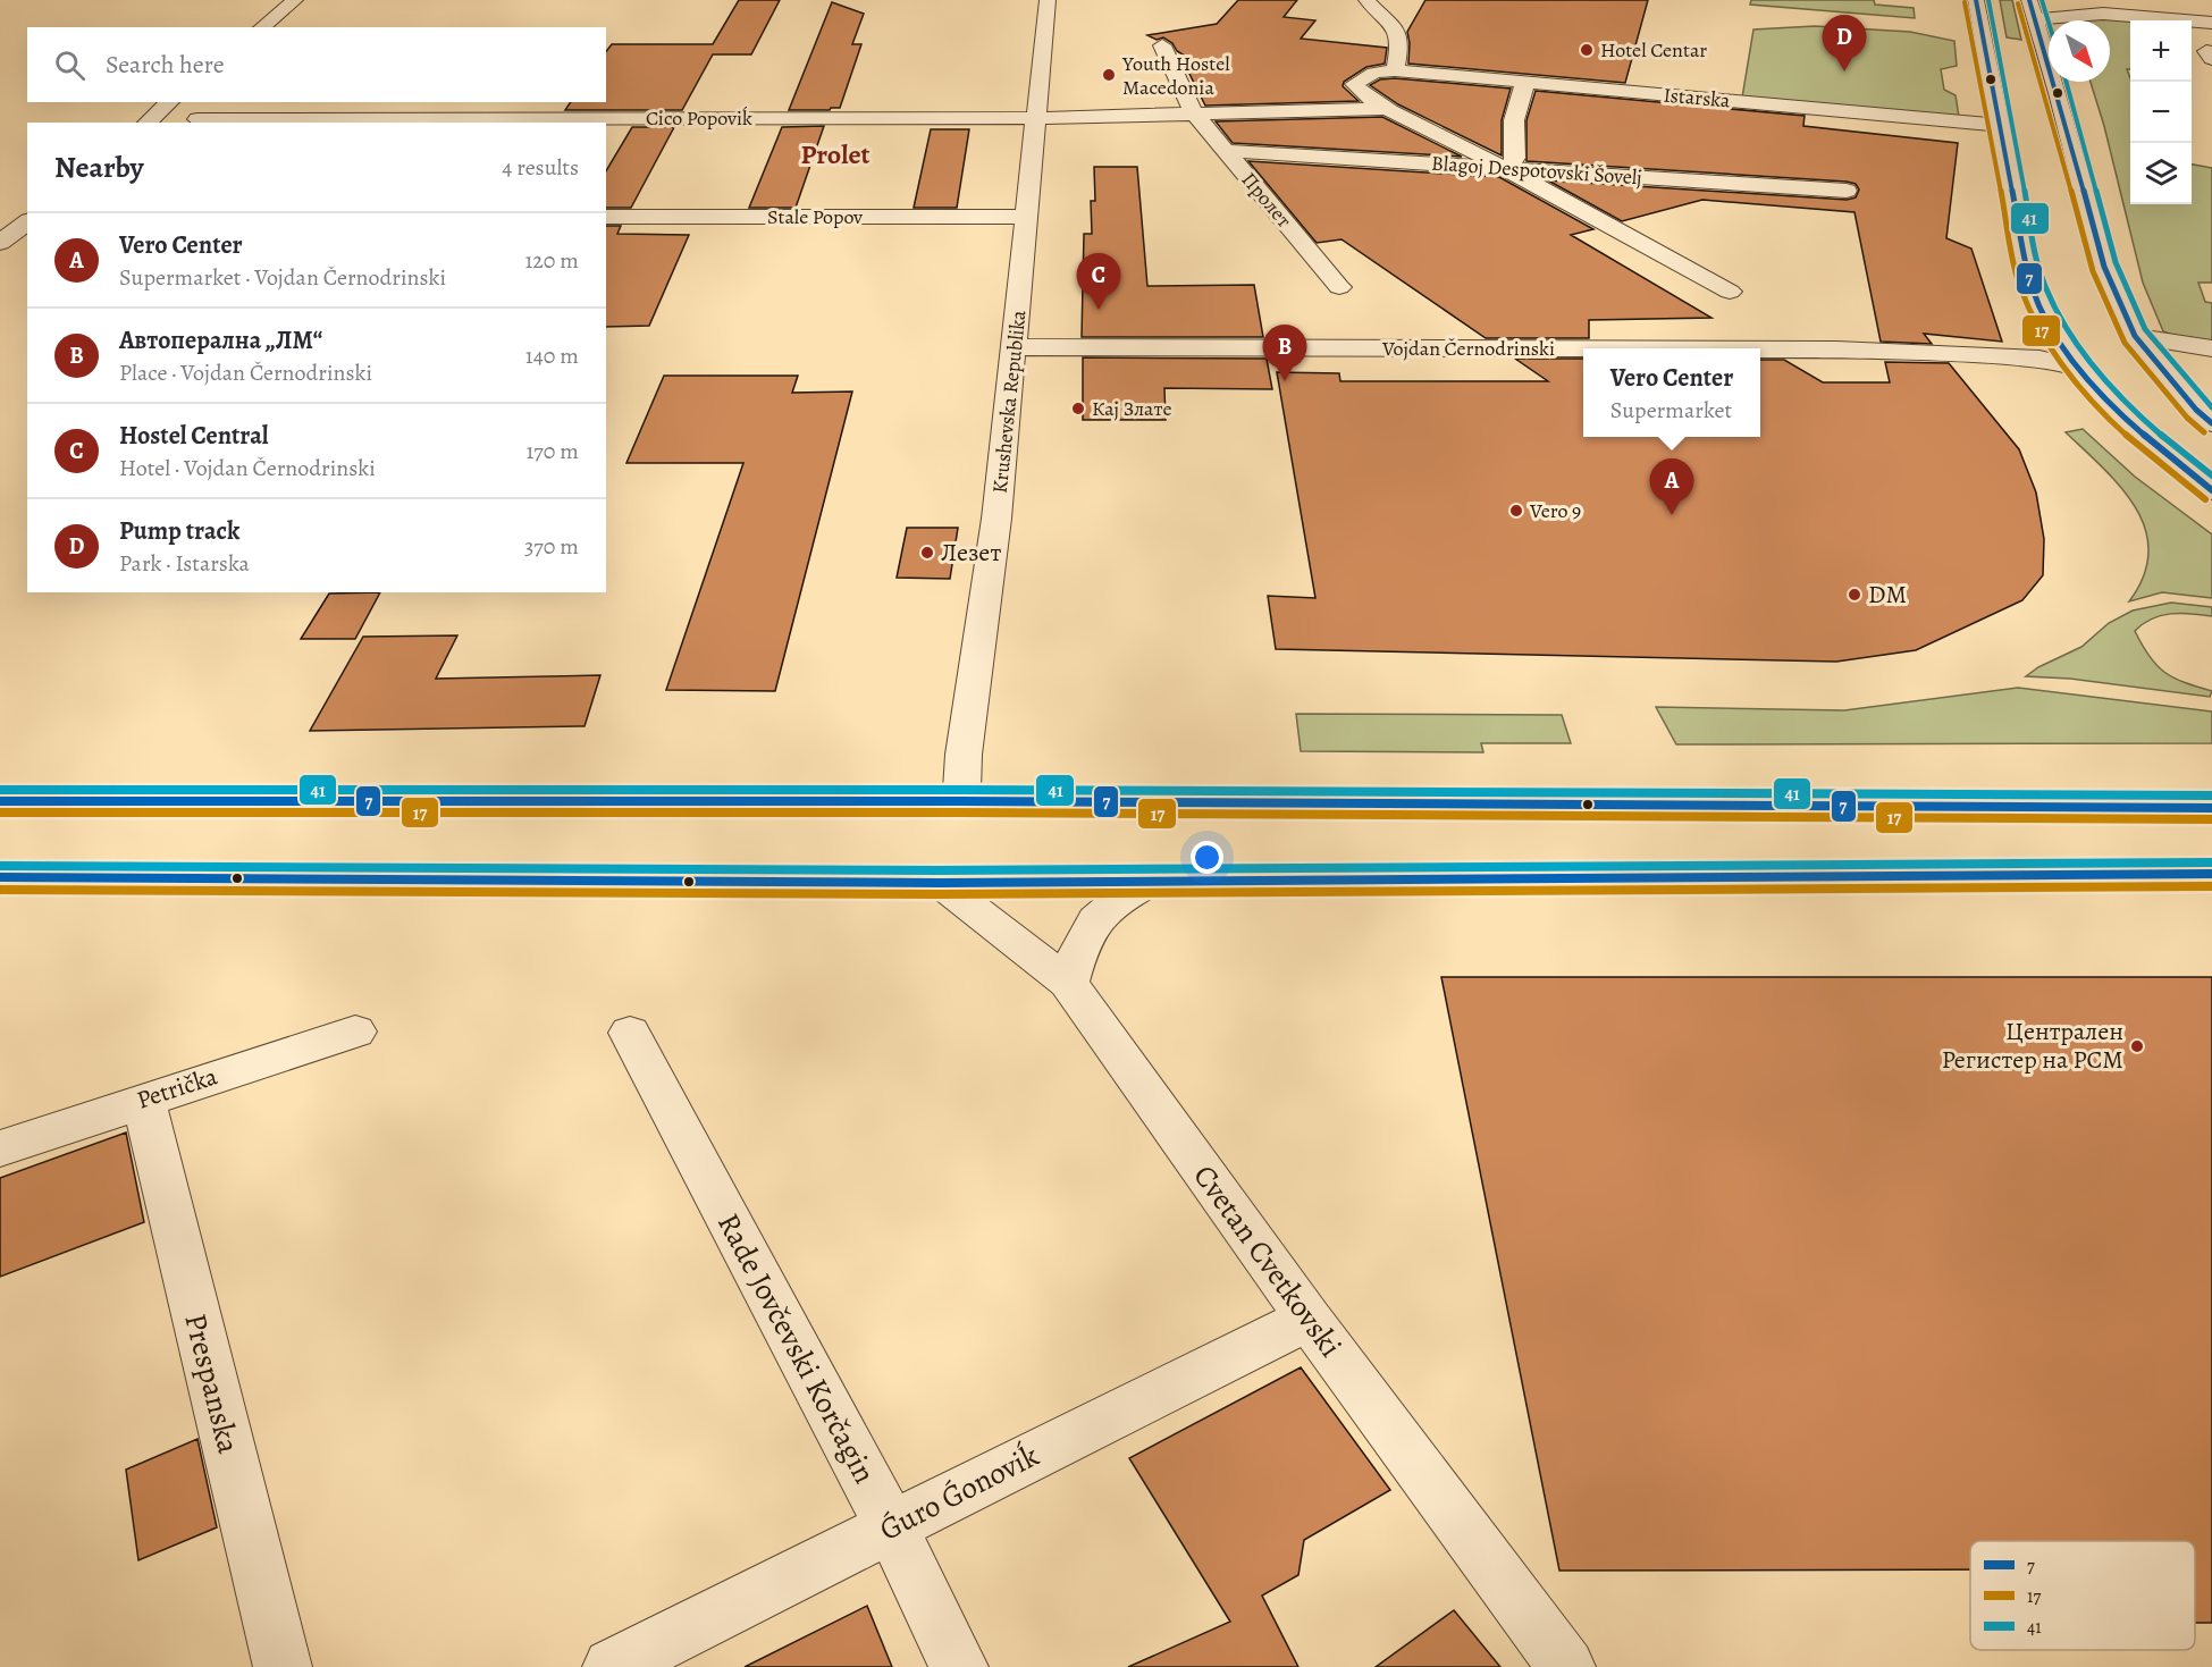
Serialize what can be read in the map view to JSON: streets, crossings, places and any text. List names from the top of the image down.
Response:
{
  "streets": {
    "street": [
      "Istarska",
      "Cico Popoviḱ",
      "Blagoj Despotovski Šovelj",
      "Пролет",
      "Stale Popov",
      "Vojdan Černodrinski",
      "Krushevska Republika",
      "Petrička",
      "Cvetan Cvetkovski",
      "Rade Jovčevski Korčagin",
      "Prespanska",
      "Ǵuro Ǵonoviḱ"
    ]
  },
  "crossings": [
    ["Cico Popoviḱ", "Krushevska Republika"],
    ["Blagoj Despotovski Šovelj", "Пролет"],
    ["Stale Popov", "Krushevska Republika"],
    ["Vojdan Černodrinski", "Krushevska Republika"],
    ["Petrička", "Prespanska"],
    ["Cvetan Cvetkovski", "Ǵuro Ǵonoviḱ"],
    ["Rade Jovčevski Korčagin", "Ǵuro Ǵonoviḱ"]
  ],
  "districts": ["Prolet"],
  "places": [
    "Hotel Centar",
    "Youth Hostel Macedonia",
    "Кај Злате",
    "Vero 9",
    "Лезет",
    "DM",
    "Централен Регистер на РСМ"
  ],
  "lines": ["transit line 7", "transit line 41", "transit line 17"],
  "legend": ["7", "17", "41"],
  "north": "bottom right",
  "page": {
    "pins": [
      "D",
      "C",
      "B",
      "A"
    ],
    "map_buttons": ["+", "−"],
    "search": "Search here",
    "heading": ["Nearby", "4 results"],
    "list": [
      {
        "mark": "A",
        "name": "Vero Center",
        "note": "Supermarket · Vojdan Černodrinski",
        "value": "120 m"
      },
      {
        "mark": "B",
        "name": "Автоперална „ЛМ“",
        "note": "Place · Vojdan Černodrinski",
        "value": "140 m"
      },
      {
        "mark": "C",
        "name": "Hostel Central",
        "note": "Hotel · Vojdan Černodrinski",
        "value": "170 m"
      },
      {
        "mark": "D",
        "name": "Pump track",
        "note": "Park · Istarska",
        "value": "370 m"
      }
    ],
    "popup": ["Vero Center", "Supermarket"]
  }
}
